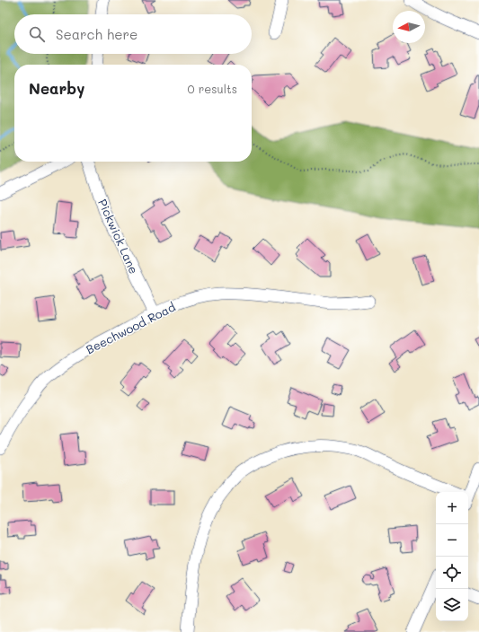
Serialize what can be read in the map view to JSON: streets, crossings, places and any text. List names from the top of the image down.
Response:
{
  "streets": {
    "street": ["Pickwick Lane", "Beechwood Road"]
  },
  "crossings": [
    ["Pickwick Lane", "Beechwood Road"]
  ],
  "north": "left",
  "page": {
    "search": "Search here",
    "heading": ["Nearby", "0 results"],
    "map_buttons": ["+", "−"]
  }
}
